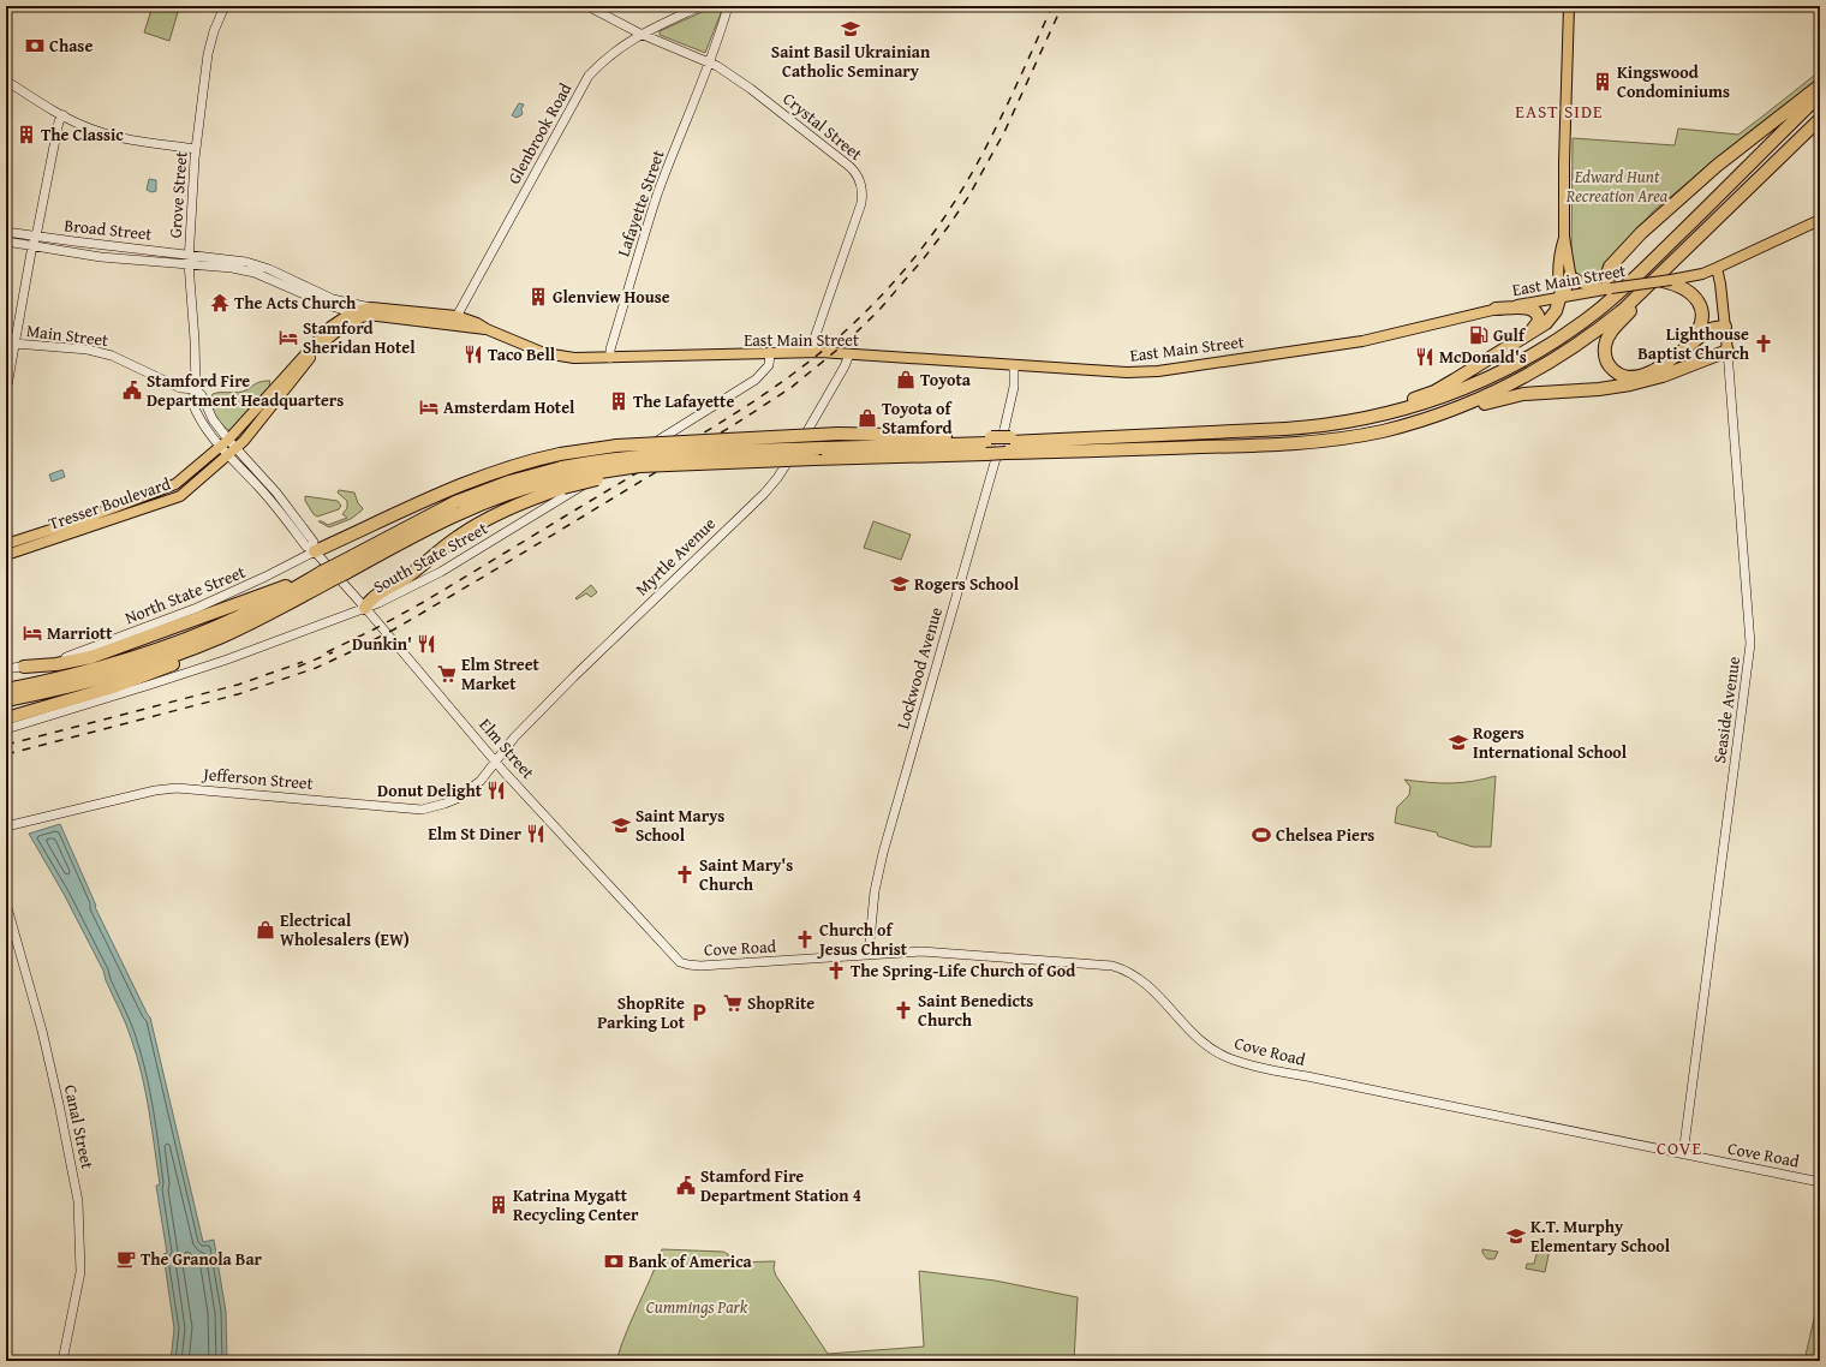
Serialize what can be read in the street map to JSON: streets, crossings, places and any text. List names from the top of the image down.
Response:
{
  "streets": {
    "main road": [
      "Crystal Street",
      "Glenbrook Road",
      "Grove Street",
      "Lafayette Street",
      "Broad Street",
      "East Main Street",
      "Main Street",
      "Tresser Boulevard",
      "Myrtle Avenue",
      "South State Street",
      "North State Street",
      "Lockwood Avenue",
      "Seaside Avenue",
      "Elm Street",
      "Jefferson Street",
      "Cove Road",
      "Canal Street"
    ]
  },
  "crossings": [
    ["Crystal Street", "Glenbrook Road"],
    ["Crystal Street", "Lafayette Street"],
    ["Crystal Street", "East Main Street"],
    ["Glenbrook Road", "East Main Street"],
    ["Grove Street", "Broad Street"],
    ["Grove Street", "Main Street"],
    ["Grove Street", "Tresser Boulevard"],
    ["Grove Street", "North State Street"],
    ["Grove Street", "Elm Street"],
    ["Lafayette Street", "East Main Street"],
    ["Broad Street", "East Main Street"],
    ["East Main Street", "Tresser Boulevard"],
    ["East Main Street", "Myrtle Avenue"],
    ["East Main Street", "South State Street"],
    ["East Main Street", "Lockwood Avenue"],
    ["East Main Street", "Seaside Avenue"],
    ["Myrtle Avenue", "Elm Street"],
    ["Myrtle Avenue", "Jefferson Street"],
    ["South State Street", "Elm Street"],
    ["North State Street", "Elm Street"],
    ["Lockwood Avenue", "Cove Road"],
    ["Seaside Avenue", "Cove Road"],
    ["Elm Street", "Jefferson Street"],
    ["Elm Street", "Cove Road"]
  ],
  "districts": ["EAST SIDE", "COVE"],
  "parks": ["Edward Hunt Recreation Area", "Cummings Park"],
  "places": {
    "school or university": [
      "Saint Basil Ukrainian Catholic Seminary",
      "Rogers School",
      "Rogers International School",
      "Saint Marys School",
      "K.T. Murphy Elementary School"
    ],
    "bank": ["Chase", "Bank of America"],
    "building": [
      "Kingswood Condominiums",
      "The Classic",
      "Glenview House",
      "The Lafayette",
      "Katrina Mygatt Recycling Center"
    ],
    "temple": ["The Acts Church"],
    "fuel station": ["Gulf"],
    "hotel": ["Stamford Sheridan Hotel", "Amsterdam Hotel", "Marriott"],
    "church": [
      "Lighthouse Baptist Church",
      "Saint Mary's Church",
      "Church of Jesus Christ",
      "The Spring-Life Church of God",
      "Saint Benedicts Church"
    ],
    "restaurant": [
      "Taco Bell",
      "McDonald's",
      "Dunkin'",
      "Donut Delight",
      "Elm St Diner"
    ],
    "shop": ["Toyota", "Toyota of Stamford", "Electrical Wholesalers (EW)"],
    "public building": ["Stamford Fire Department Headquarters", "Stamford Fire Department Station 4"],
    "supermarket": ["Elm Street Market", "ShopRite"],
    "sports": ["Chelsea Piers"],
    "parking": ["ShopRite Parking Lot"],
    "cafe": ["The Granola Bar"]
  }
}
